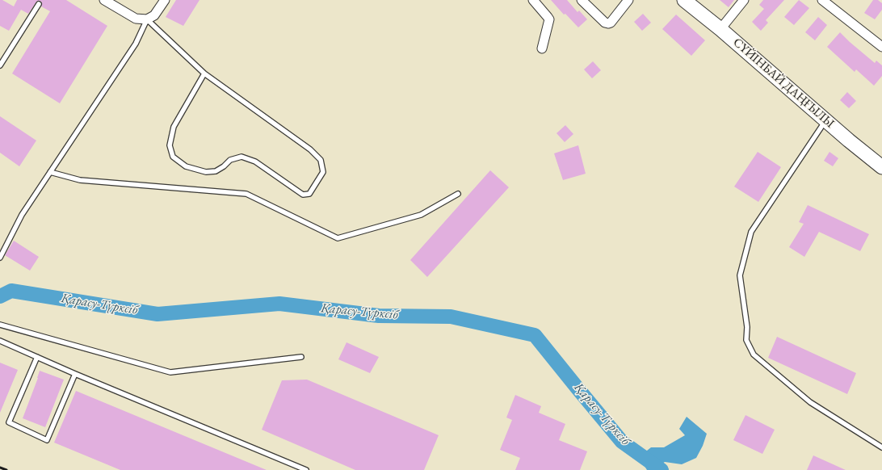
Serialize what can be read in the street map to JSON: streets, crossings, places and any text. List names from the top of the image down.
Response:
{
  "streets": {
    "main road": ["СҮЙІНБАЙ ДАҢҒЫЛЫ"]
  },
  "water": ["Қарасу-Түрксіб"]
}
